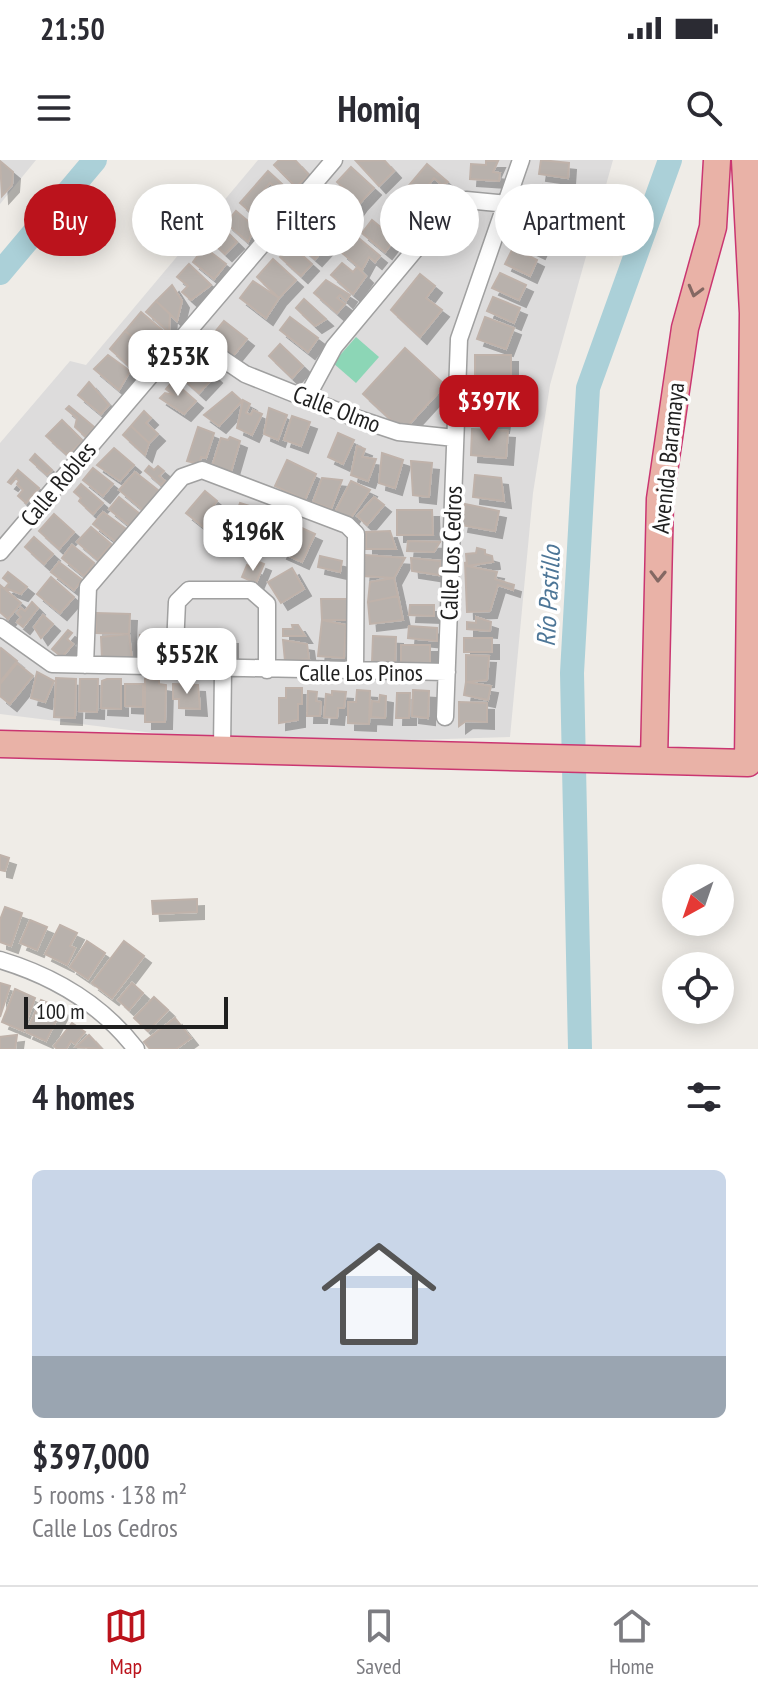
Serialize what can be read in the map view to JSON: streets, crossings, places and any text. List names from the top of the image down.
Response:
{
  "streets": {
    "highway": ["Avenida Baramaya"],
    "street": [
      "Calle Olmo",
      "Calle Robles",
      "Calle Los Cedros",
      "Calle Los Pinos"
    ]
  },
  "crossings": [
    ["Calle Olmo", "Calle Robles"],
    ["Calle Olmo", "Calle Los Cedros"],
    ["Calle Los Cedros", "Calle Los Pinos"]
  ],
  "one_way": ["Avenida Baramaya"],
  "water": ["Río Pastillo"],
  "scale_bar": "100 m",
  "north": "bottom left",
  "page": {
    "status": "21:50",
    "header": "Homiq",
    "chip": [
      "Buy",
      "Rent",
      "Filters",
      "New",
      "Apartment"
    ],
    "price": [
      "$253K",
      "$397K",
      "$196K",
      "$552K"
    ],
    "scale": "100 m",
    "heading": "4 homes",
    "list": [
      {
        "name": "$397,000",
        "note": "5 rooms · 138 m² · Calle Los Cedros"
      }
    ],
    "tabs": ["Map", "Saved", "Home"]
  }
}
